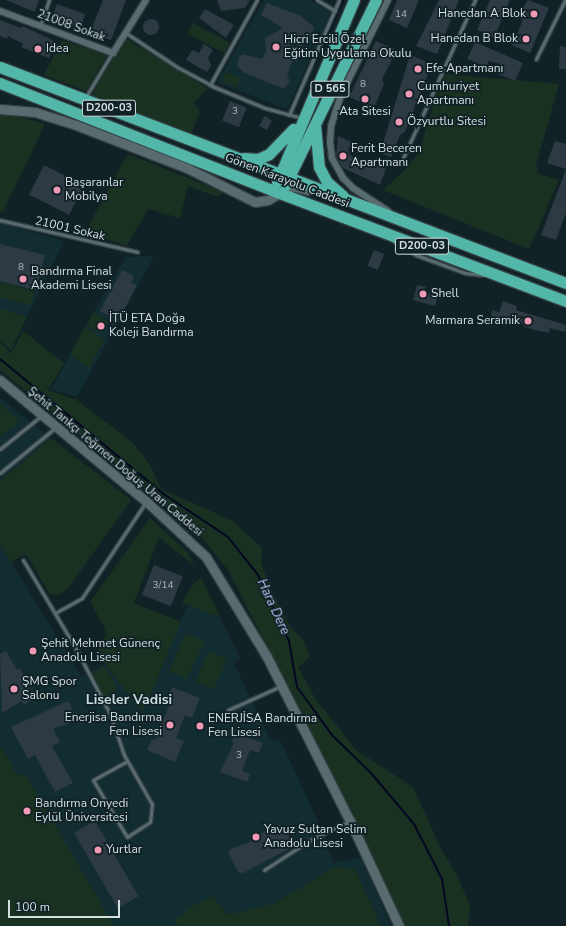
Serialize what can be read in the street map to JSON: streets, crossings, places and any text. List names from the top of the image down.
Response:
{
  "streets": {
    "highway": ["D 565", "D200-03", "Gönen Karayolu Caddesi"],
    "street": ["21008 Sokak", "Şehit Tankçı Teğmen Doğuş Uran Caddesi"],
    "lane": ["21001 Sokak"]
  },
  "crossings": [
    ["D 565", "Gönen Karayolu Caddesi"]
  ],
  "districts": ["Liseler Vadisi"],
  "water": ["Hara Dere"],
  "places": [
    "Hanedan A Blok",
    "Hanedan B Blok",
    "Hicri Ercili Özel Eğitim Uygulama Okulu",
    "Idea",
    "Efe Apartmanı",
    "Cumhuriyet Apartmanı",
    "Ata Sitesi",
    "Özyurtlu Sitesi",
    "Ferit Beceren Apartmanı",
    "Başaranlar Mobilya",
    "Bandırma Final Akademi Lisesi",
    "Shell",
    "Marmara Seramik",
    "İTÜ ETA Doğa Koleji Bandırma",
    "Şehit Mehmet Günenç Anadolu Lisesi",
    "ŞMG Spor Salonu",
    "Enerjisa Bandırma Fen Lisesi",
    "ENERJİSA Bandırma Fen Lisesi",
    "Bandırma Onyedi Eylül Üniversitesi",
    "Yavuz Sultan Selim Anadolu Lisesi",
    "Yurtlar"
  ],
  "house_numbers": [
    "14",
    "8",
    "3",
    "8",
    "3/14",
    "3"
  ],
  "scale_bar": "100 m"
}
